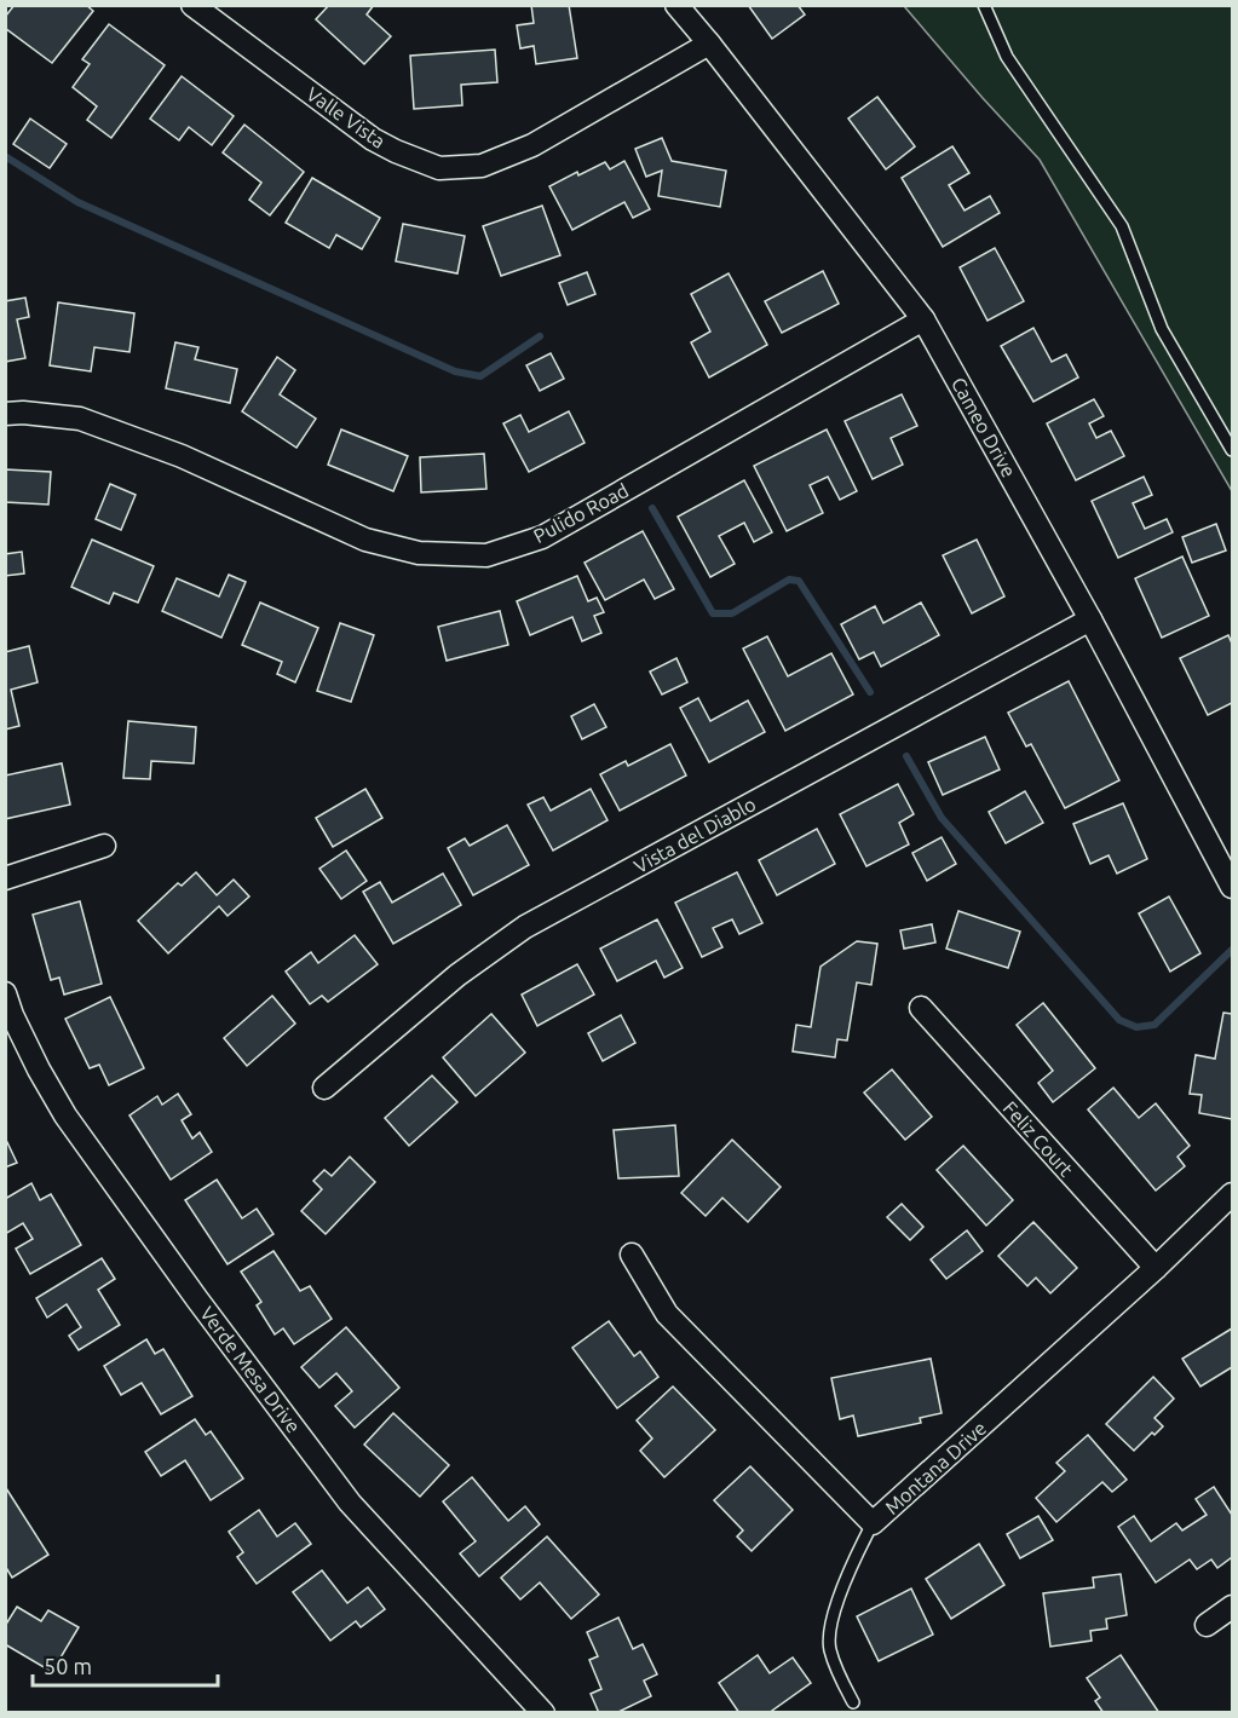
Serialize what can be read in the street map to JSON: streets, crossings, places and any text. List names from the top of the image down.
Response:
{
  "streets": {
    "street": [
      "Valle Vista",
      "Cameo Drive",
      "Pulido Road",
      "Vista del Diablo",
      "Feliz Court",
      "Verde Mesa Drive",
      "Montana Drive"
    ]
  },
  "crossings": [
    ["Valle Vista", "Cameo Drive"],
    ["Cameo Drive", "Pulido Road"],
    ["Cameo Drive", "Vista del Diablo"],
    ["Feliz Court", "Montana Drive"]
  ],
  "scale_bar": "50 m"
}
